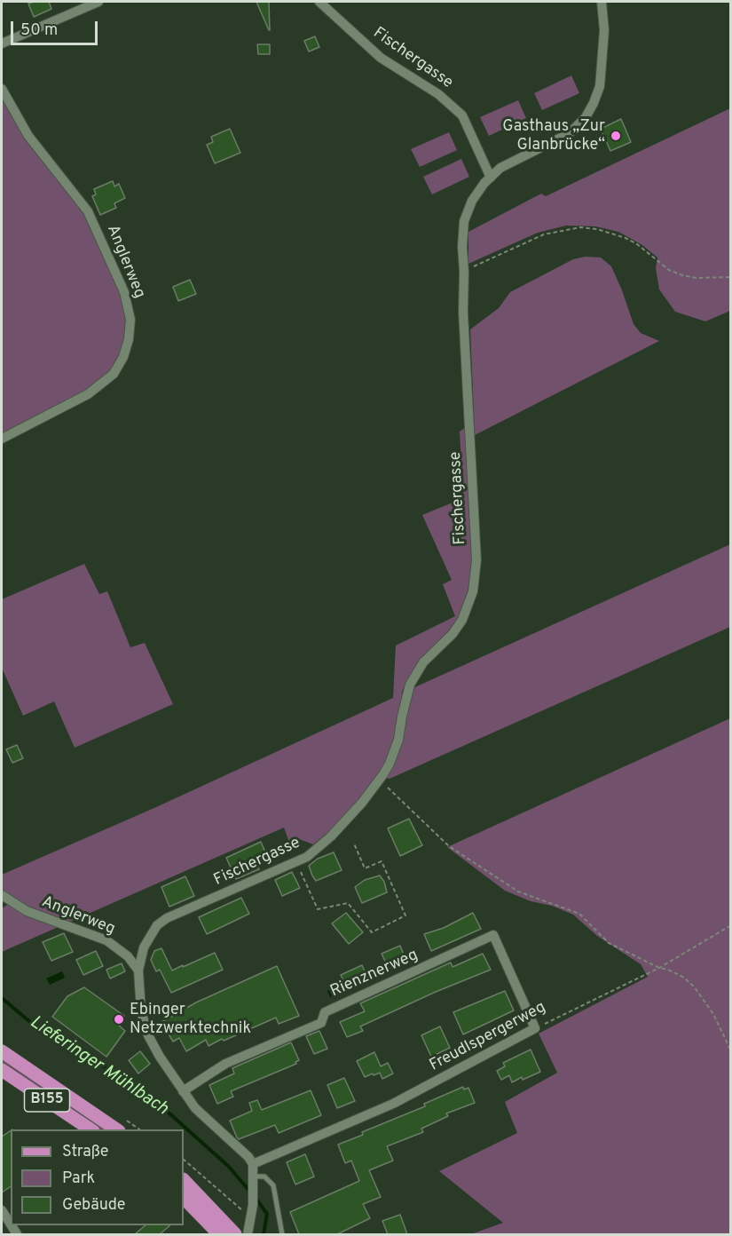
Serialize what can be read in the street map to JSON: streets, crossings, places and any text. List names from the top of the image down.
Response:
{
  "streets": {
    "main road": ["B155"],
    "street": [
      "Fischergasse",
      "Anglerweg",
      "Rienznerweg",
      "Freudlspergerweg"
    ]
  },
  "crossings": [
    ["Fischergasse", "Anglerweg"],
    ["Fischergasse", "Rienznerweg"],
    ["Fischergasse", "Freudlspergerweg"],
    ["Rienznerweg", "Freudlspergerweg"]
  ],
  "water": ["Lieferinger Mühlbach"],
  "places": ["Gasthaus „Zur Glanbrücke“", "Ebinger Netzwerktechnik"],
  "legend": ["Straße", "Park", "Gebäude"],
  "scale_bar": "50 m"
}
